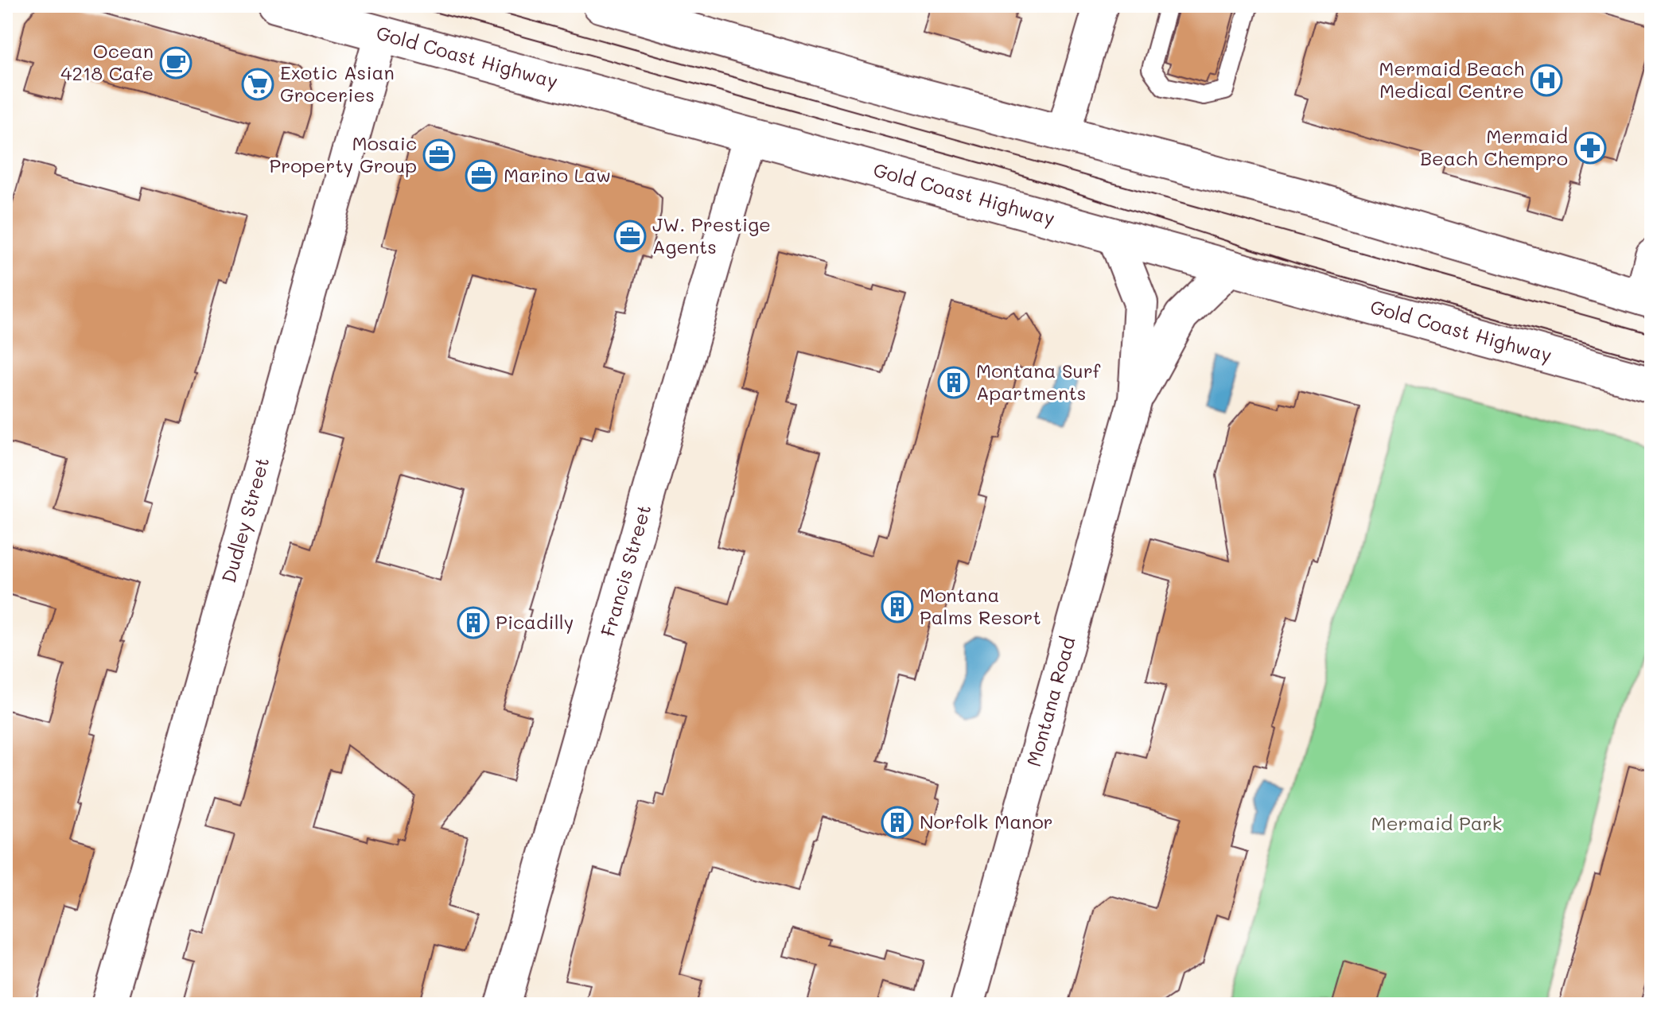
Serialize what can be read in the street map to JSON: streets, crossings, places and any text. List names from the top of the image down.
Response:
{
  "streets": {
    "highway": ["Gold Coast Highway"],
    "street": ["Dudley Street", "Francis Street", "Montana Road"]
  },
  "crossings": [
    ["Gold Coast Highway", "Dudley Street"],
    ["Gold Coast Highway", "Francis Street"],
    ["Gold Coast Highway", "Montana Road"]
  ],
  "parks": ["Mermaid Park"],
  "places": {
    "cafe": ["Ocean 4218 Cafe"],
    "hospital": ["Mermaid Beach Medical Centre"],
    "supermarket": ["Exotic Asian Groceries"],
    "pharmacy": ["Mermaid Beach Chempro"],
    "office": ["Mosaic Property Group", "Marino Law", "JW. Prestige Agents"],
    "building": [
      "Montana Surf Apartments",
      "Montana Palms Resort",
      "Picadilly",
      "Norfolk Manor"
    ]
  }
}
